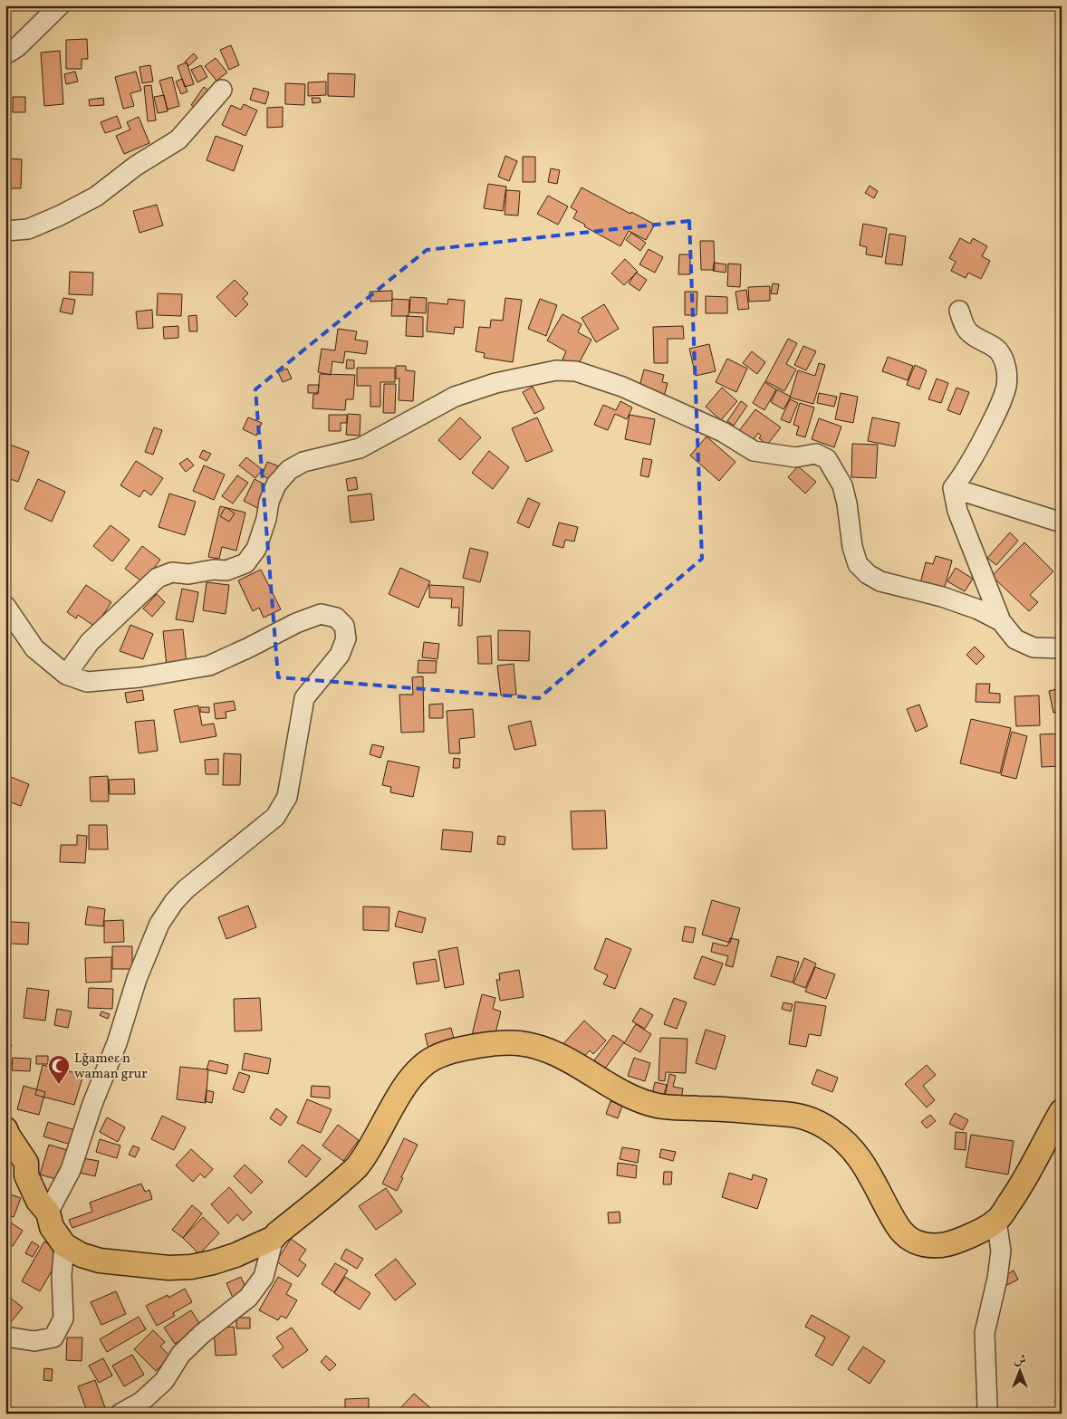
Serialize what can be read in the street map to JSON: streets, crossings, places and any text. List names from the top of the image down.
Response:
{
  "places": {
    "mosque": ["Lǧameε n waman grur"]
  },
  "north": "top"
}
